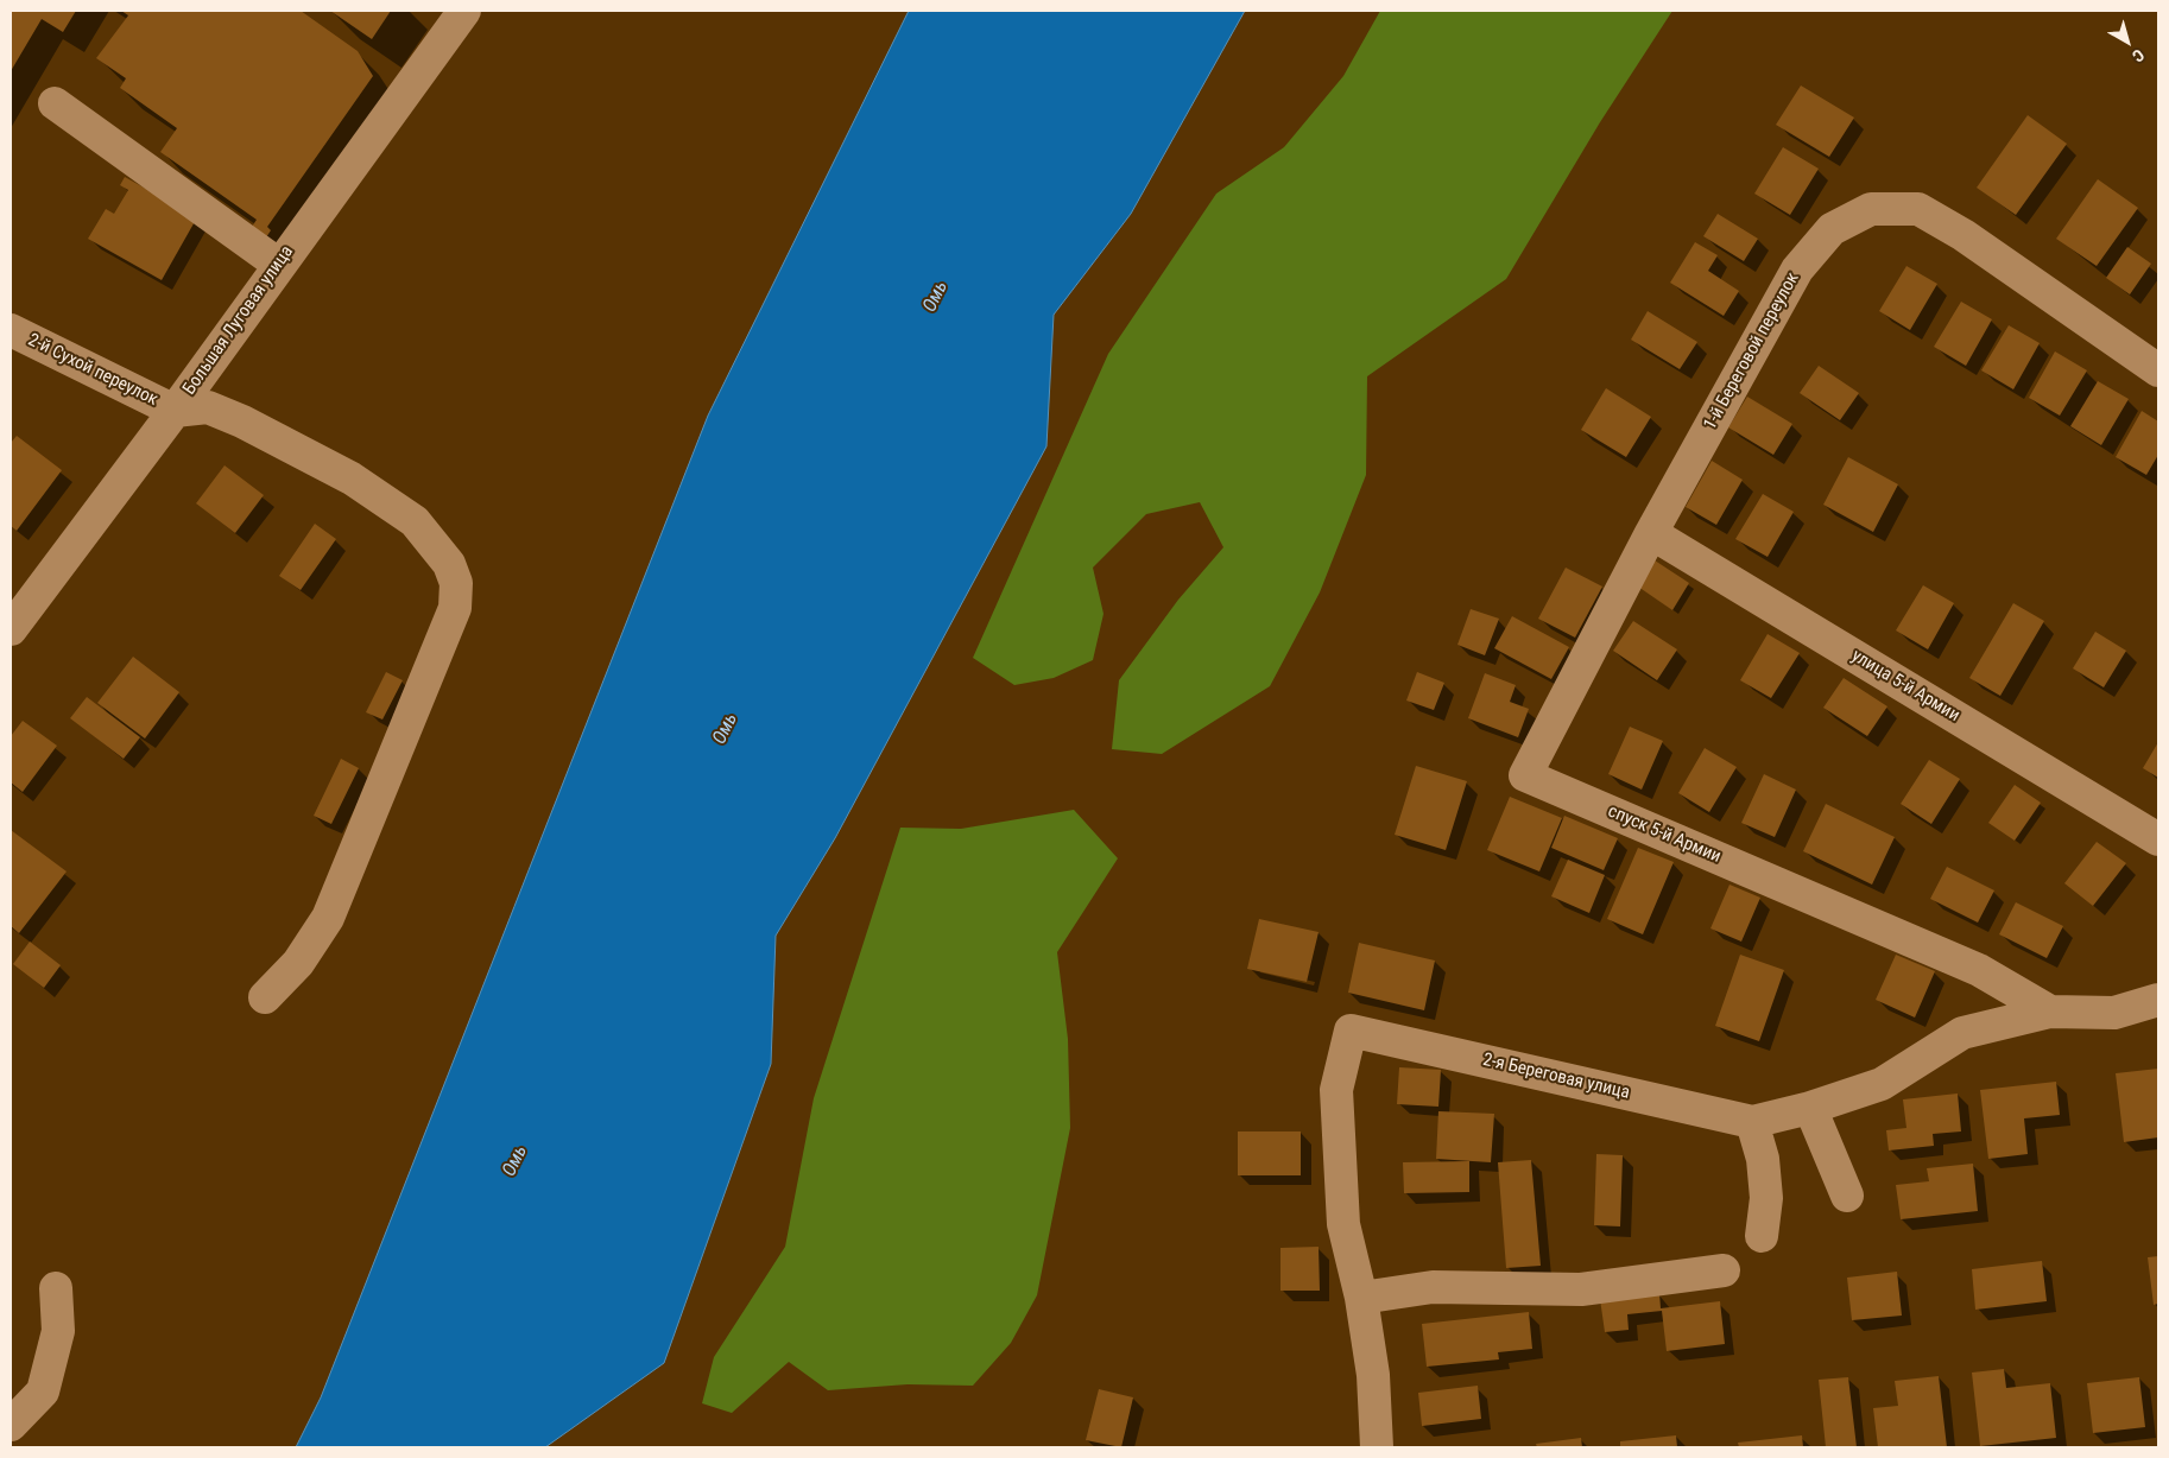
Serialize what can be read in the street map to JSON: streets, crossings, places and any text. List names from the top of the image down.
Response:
{
  "streets": {
    "street": [
      "Большая Луговая улица",
      "1-й Береговой переулок",
      "2-й Сухой переулок",
      "улица 5-й Армии",
      "спуск 5-й Армии",
      "2-я Береговая улица"
    ]
  },
  "crossings": [
    ["Большая Луговая улица", "2-й Сухой переулок"],
    ["1-й Береговой переулок", "улица 5-й Армии"],
    ["1-й Береговой переулок", "спуск 5-й Армии"],
    ["улица 5-й Армии", "спуск 5-й Армии"],
    ["спуск 5-й Армии", "2-я Береговая улица"]
  ],
  "water": ["Омь"],
  "north": "bottom right"
}
